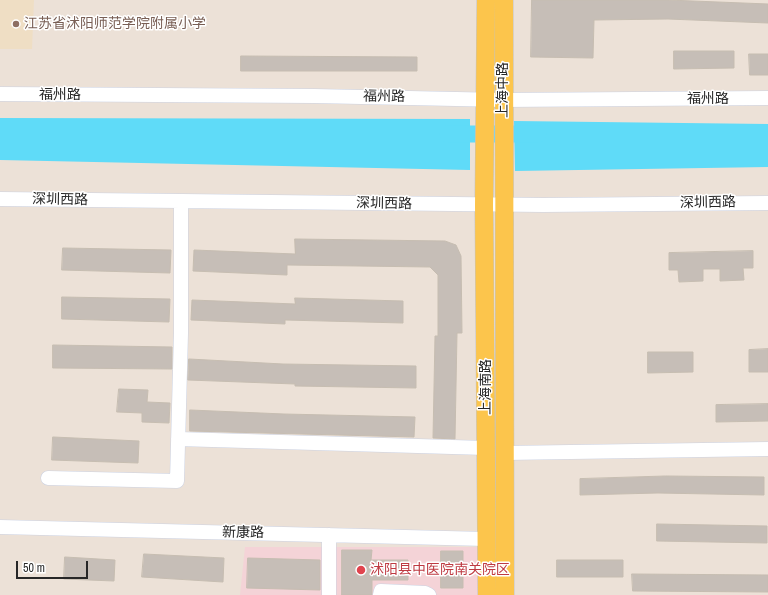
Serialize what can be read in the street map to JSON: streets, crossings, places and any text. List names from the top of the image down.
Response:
{
  "streets": {
    "main road": ["上海中路", "上海南路"],
    "street": ["福州路", "深圳西路", "新康路"]
  },
  "crossings": [
    ["上海中路", "福州路"],
    ["上海中路", "上海南路"],
    ["深圳西路", "上海南路"],
    ["上海南路", "新康路"]
  ],
  "places": ["江苏省沭阳师范学院附属小学", "沭阳县中医院南关院区"],
  "scale_bar": "50 m"
}
